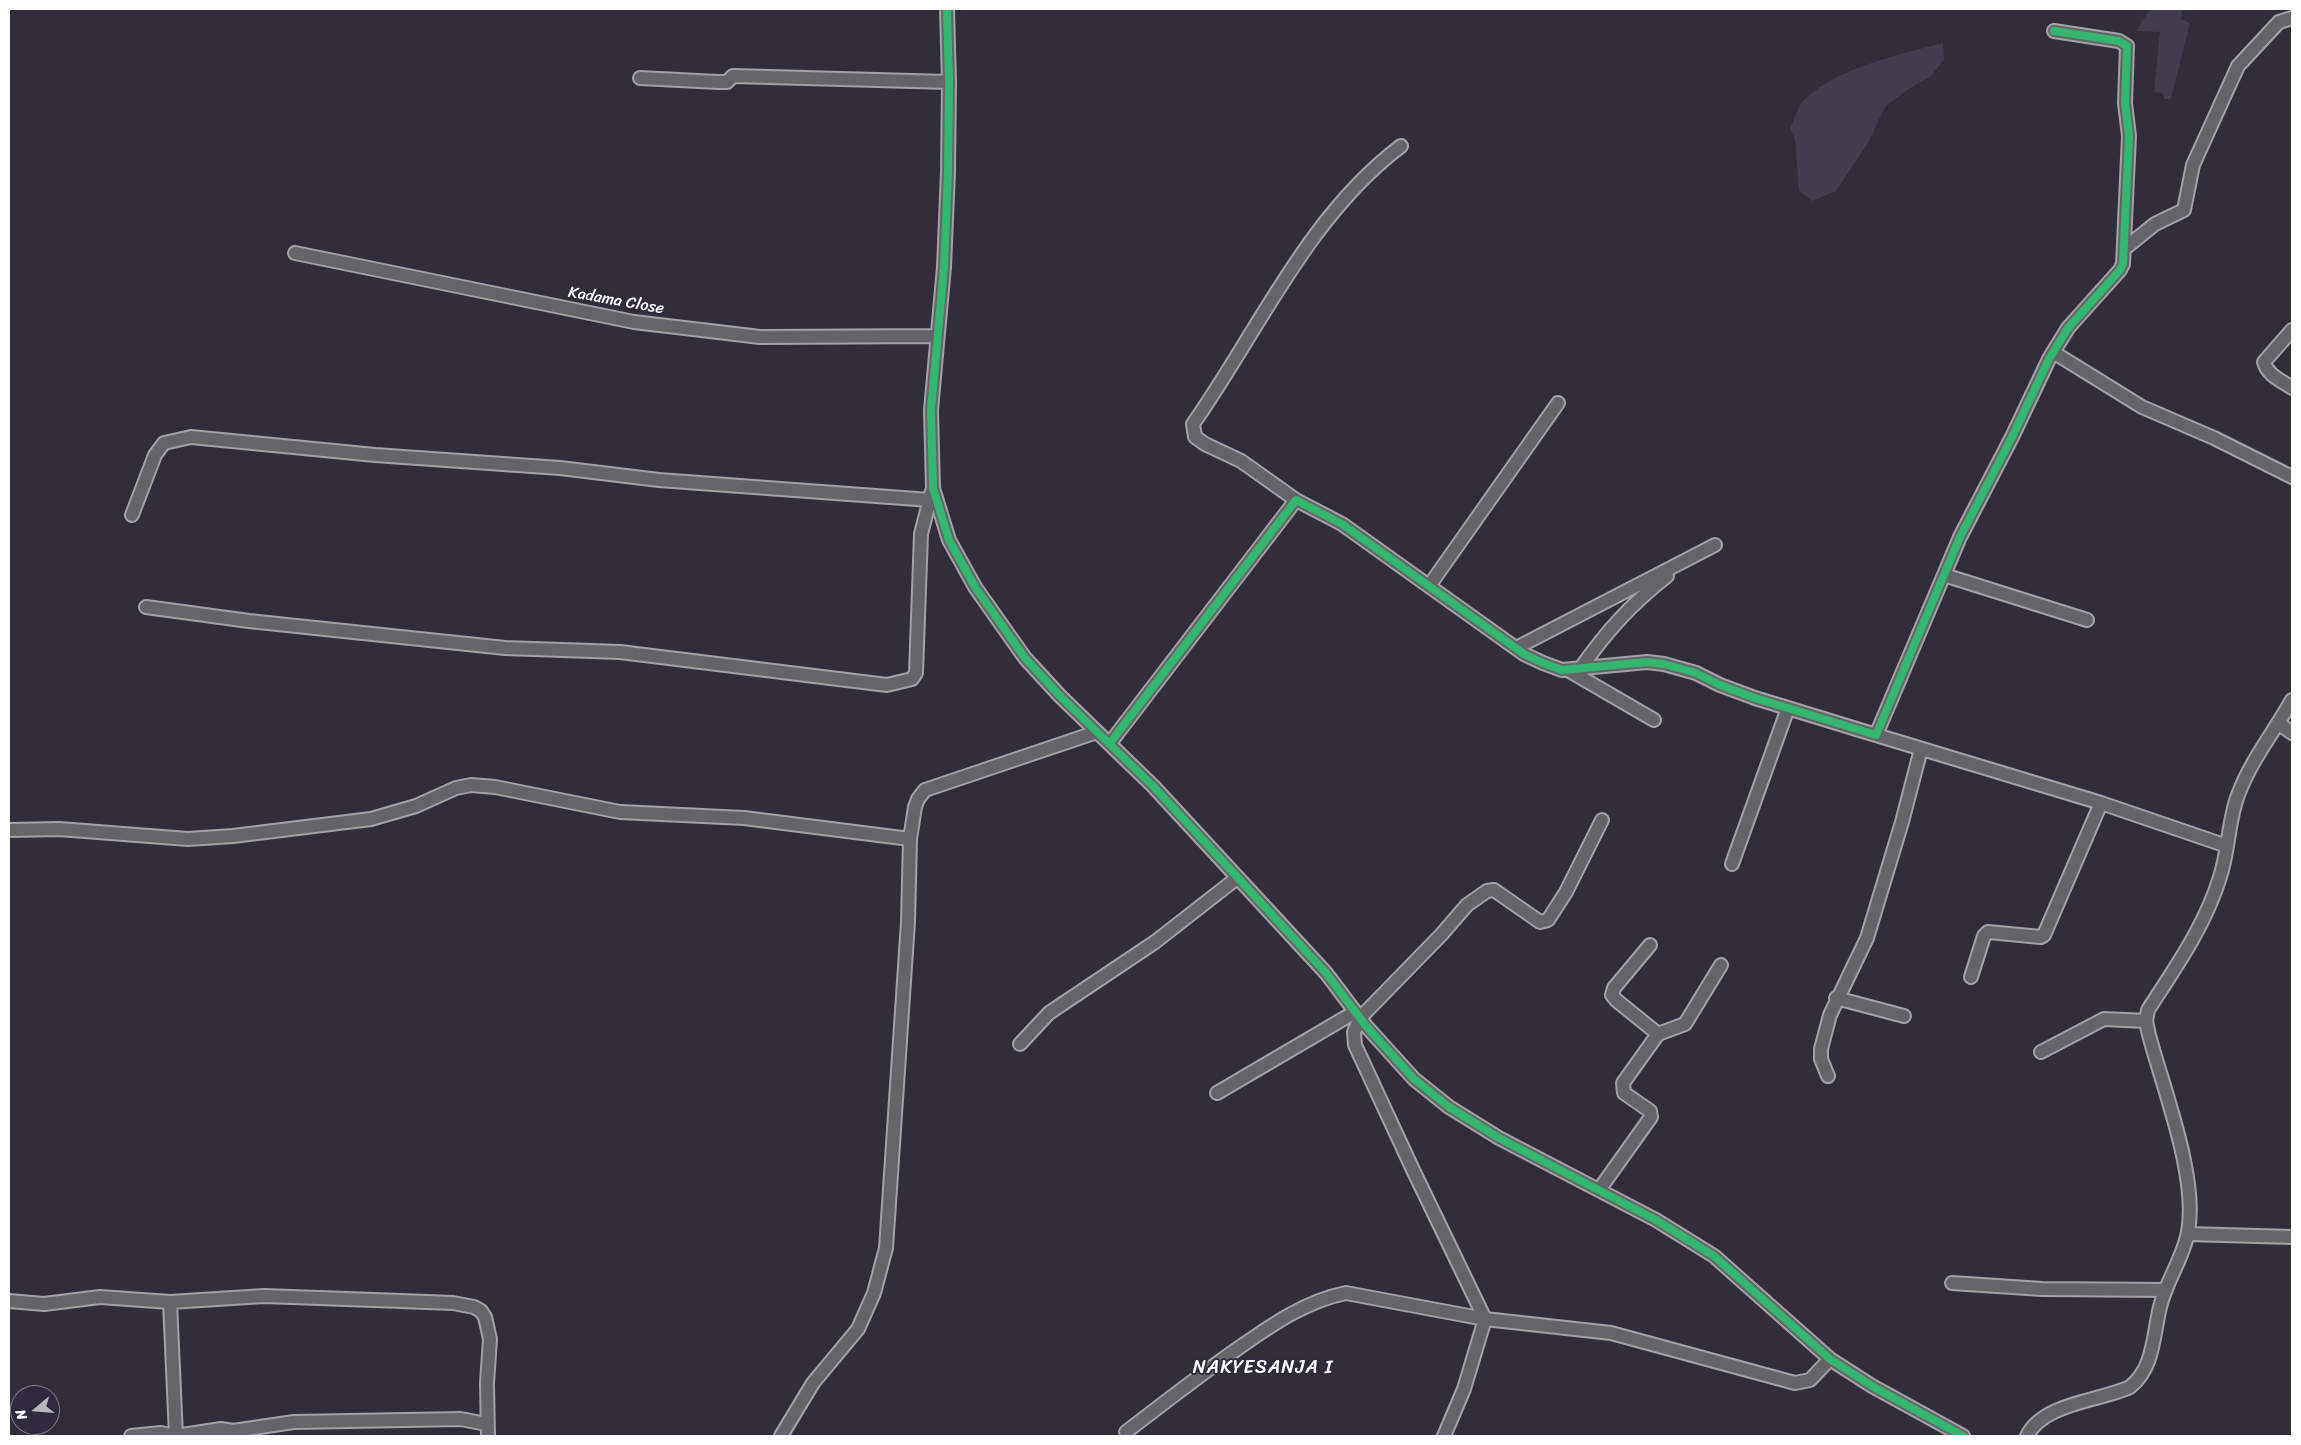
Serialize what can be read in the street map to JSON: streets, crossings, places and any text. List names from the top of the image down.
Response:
{
  "streets": {
    "street": ["Kadama Close"]
  },
  "districts": ["NAKYESANJA I"],
  "north": "left"
}
